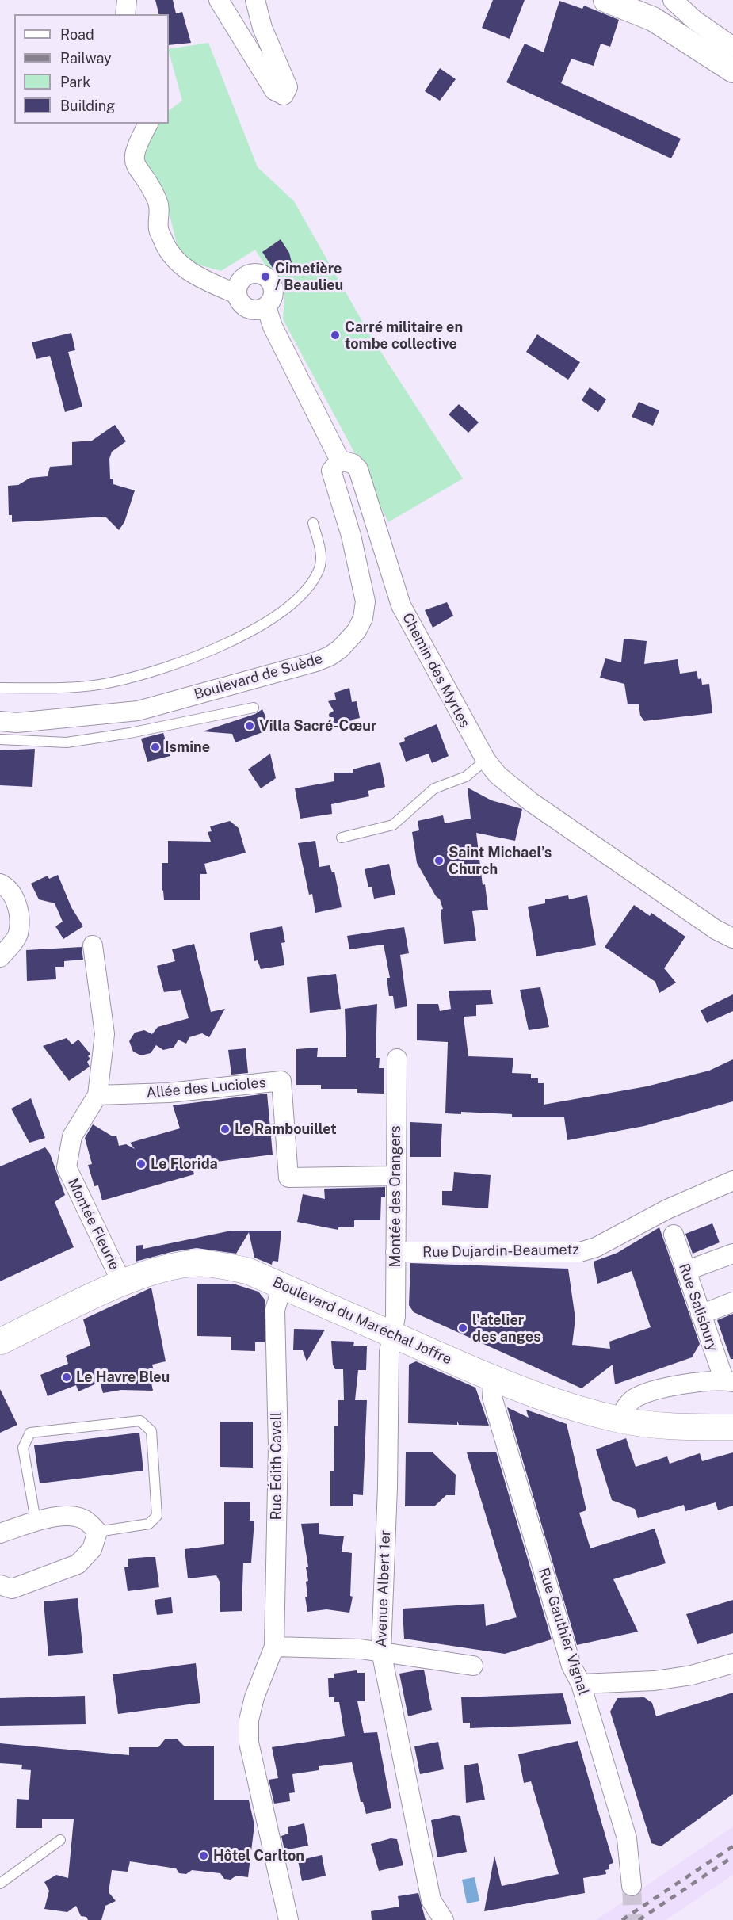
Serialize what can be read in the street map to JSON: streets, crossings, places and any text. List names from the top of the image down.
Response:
{
  "streets": {
    "main road": ["Boulevard du Maréchal Joffre"],
    "street": [
      "Chemin des Myrtes",
      "Boulevard de Suède",
      "Allée des Lucioles",
      "Montée des Orangers",
      "Montée Fleurie",
      "Rue Dujardin-Beaumetz",
      "Rue Salisbury",
      "Rue Édith Cavell",
      "Avenue Albert 1er",
      "Rue Gauthier Vignal"
    ]
  },
  "crossings": [
    ["Chemin des Myrtes", "Boulevard de Suède"],
    ["Allée des Lucioles", "Montée des Orangers"],
    ["Allée des Lucioles", "Montée Fleurie"],
    ["Montée des Orangers", "Rue Dujardin-Beaumetz"],
    ["Montée des Orangers", "Boulevard du Maréchal Joffre"],
    ["Montée des Orangers", "Avenue Albert 1er"],
    ["Montée Fleurie", "Boulevard du Maréchal Joffre"],
    ["Boulevard du Maréchal Joffre", "Rue Édith Cavell"],
    ["Boulevard du Maréchal Joffre", "Avenue Albert 1er"],
    ["Boulevard du Maréchal Joffre", "Rue Gauthier Vignal"]
  ],
  "places": [
    "Cimetière / Beaulieu",
    "Carré militaire en tombe collective",
    "Villa Sacré-Cœur",
    "Ismine",
    "Saint Michael’s Church",
    "Le Rambouillet",
    "Le Florida",
    "l'atelier des anges",
    "Le Havre Bleu",
    "Hôtel Carlton"
  ],
  "legend": [
    "Road",
    "Railway",
    "Park",
    "Building"
  ]
}
